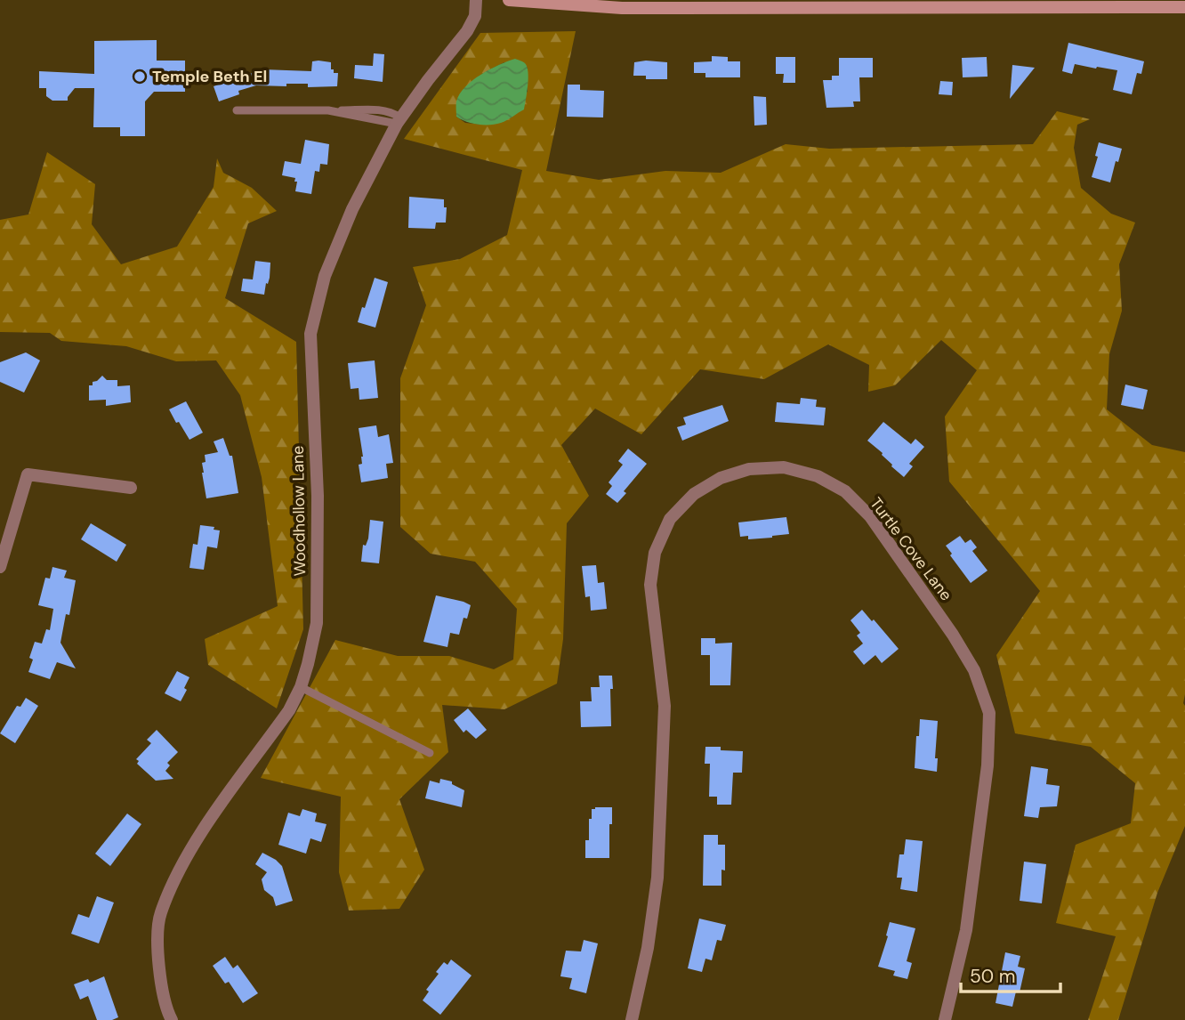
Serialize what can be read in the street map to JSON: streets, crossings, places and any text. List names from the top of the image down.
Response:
{
  "streets": {
    "street": ["Woodhollow Lane", "Turtle Cove Lane"]
  },
  "places": ["Temple Beth El"],
  "scale_bar": "50 m"
}
